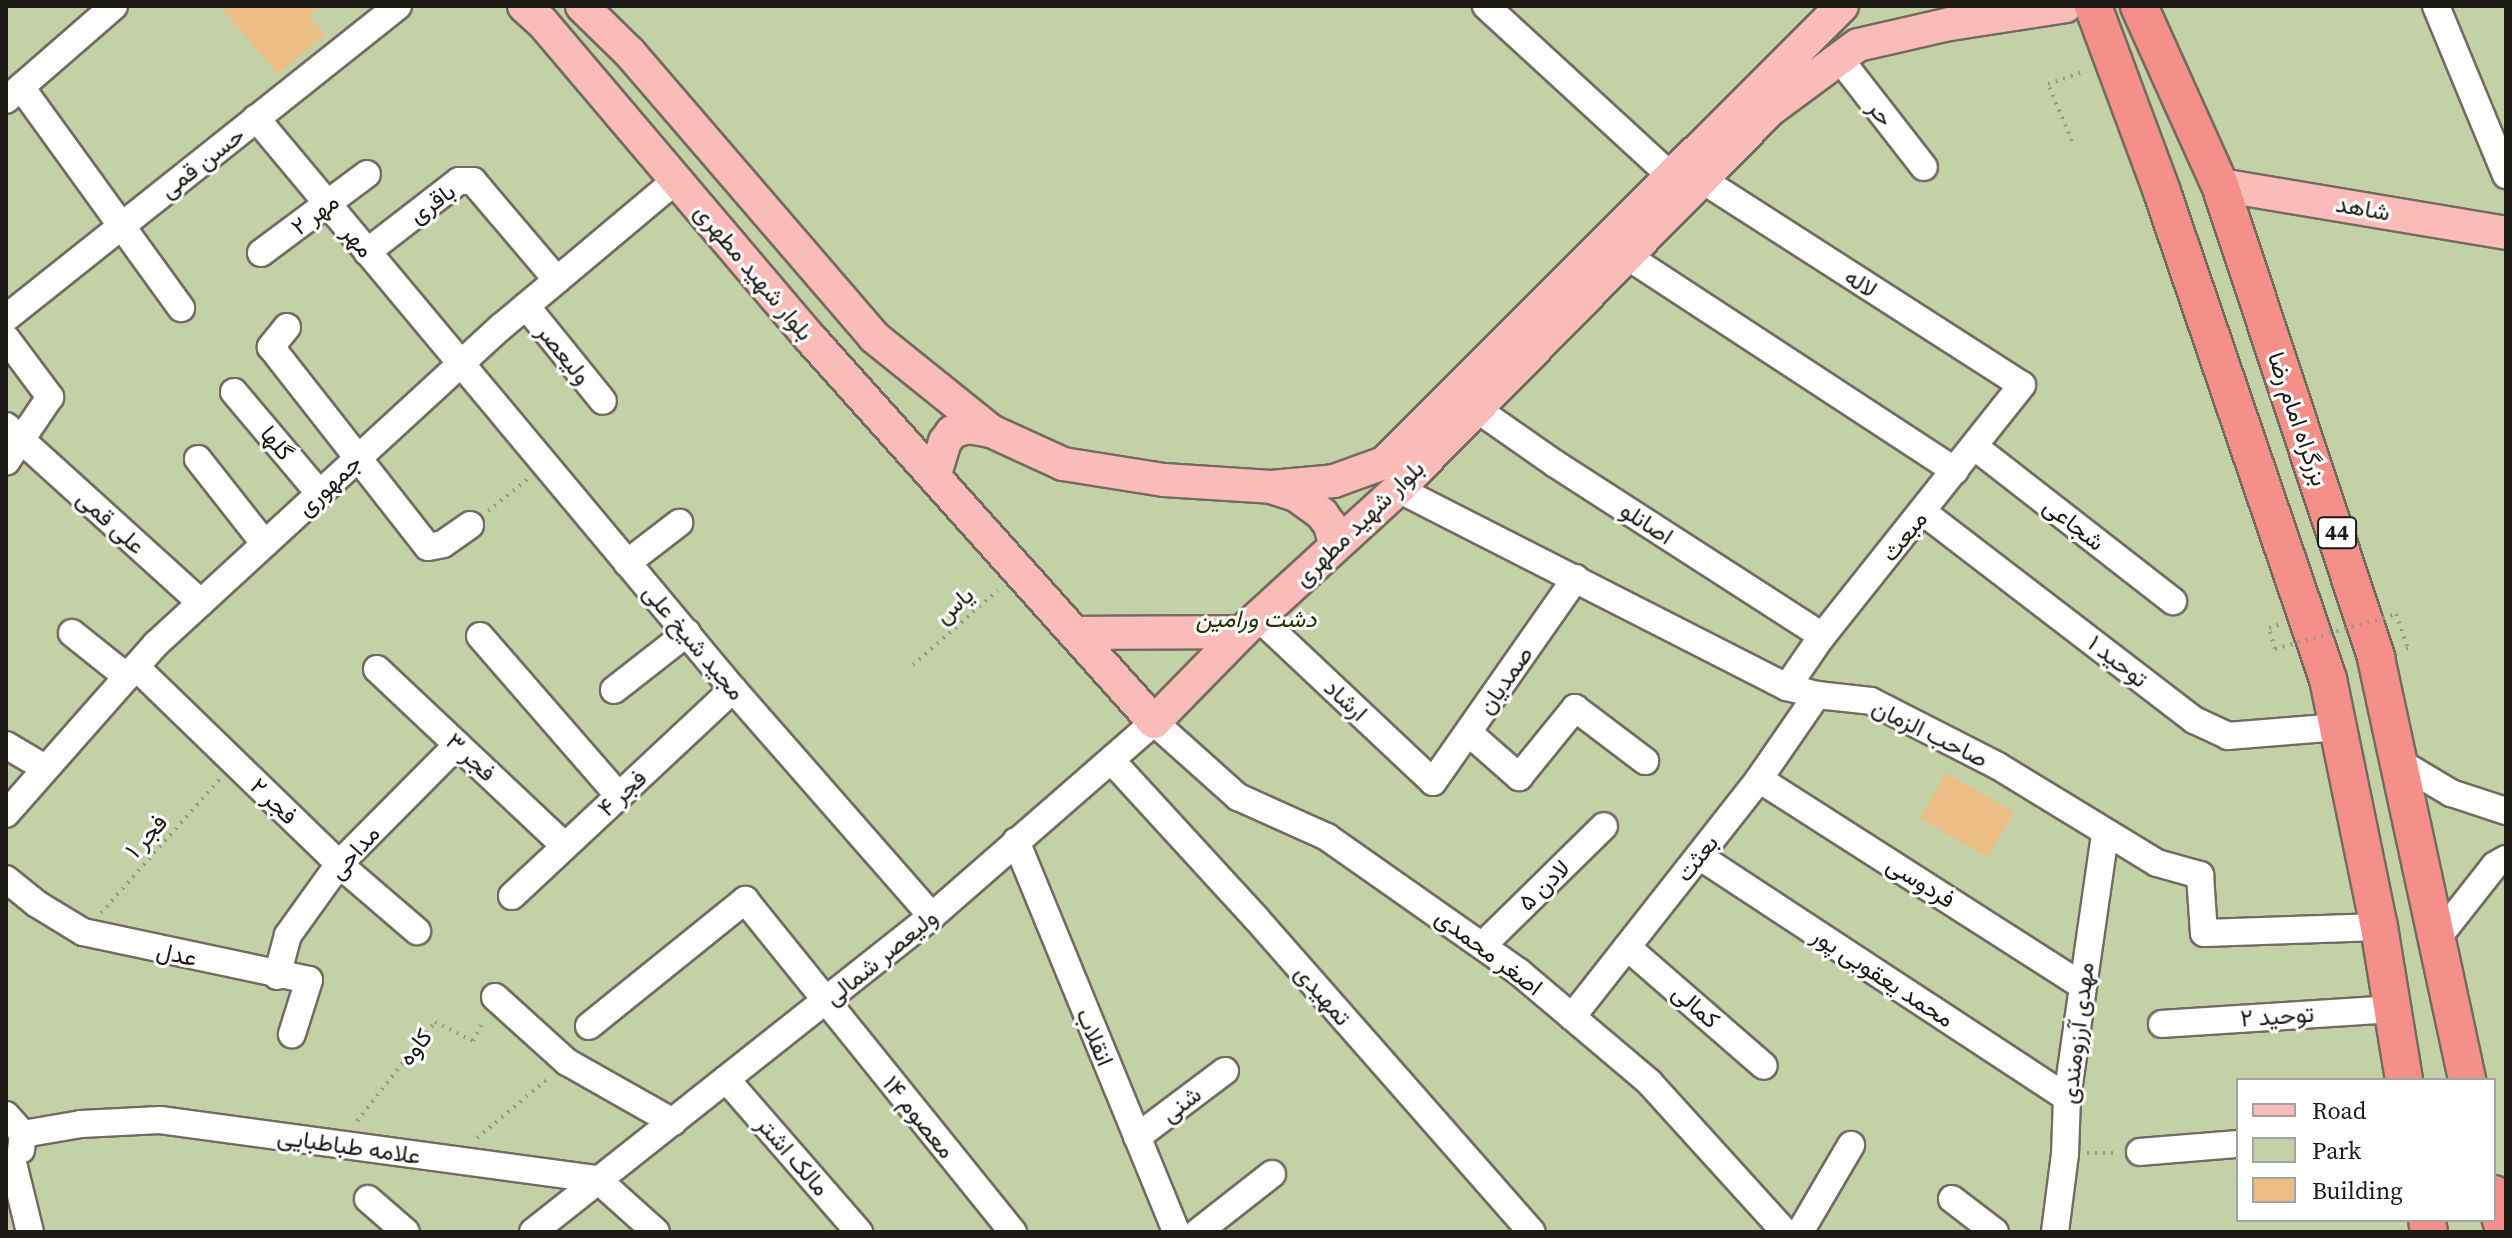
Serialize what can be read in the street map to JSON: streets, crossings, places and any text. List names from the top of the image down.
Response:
{
  "streets": {
    "highway": ["بزرگراه امام رضا", "44"],
    "main road": ["شاهد", "بلوار شهید مطهری"],
    "street": [
      "حر",
      "حسن قمی",
      "باقری",
      "مهر ۲",
      "مهر",
      "لاله",
      "ولیعصر",
      "گلها",
      "جمهوری",
      "علی قمی",
      "اصانلو",
      "شجاعی",
      "مبعث",
      "مجید شیخ علی",
      "توحید ۱",
      "صمدیان",
      "ارشاد",
      "صاحب الزمان",
      "فجر ۳",
      "فجر ۴",
      "فجر ۲",
      "مداحی",
      "بعثت",
      "فردوسی",
      "لادن ۵",
      "اصغر محمدی",
      "عدل",
      "ولیعصر شمالی",
      "محمد یعقوبی پور",
      "تمهیدی",
      "کمالی",
      "توحید ۲",
      "مهدی آرزومندی",
      "انقلاب",
      "شنی",
      "۱۴ معصوم",
      "علامه طباطبایی",
      "مالک اشتر"
    ],
    "path": ["یاس", "فجر ۱", "کاوه"]
  },
  "crossings": [
    ["حر", "بلوار شهید مطهری"],
    ["حسن قمی", "مهر"],
    ["باقری", "مهر"],
    ["باقری", "جمهوری"],
    ["شاهد", "بزرگراه امام رضا"],
    ["مهر ۲", "مهر"],
    ["مهر", "جمهوری"],
    ["مهر", "مجید شیخ علی"],
    ["بلوار شهید مطهری", "لاله"],
    ["بلوار شهید مطهری", "جمهوری"],
    ["بلوار شهید مطهری", "اصانلو"],
    ["بلوار شهید مطهری", "یاس"],
    ["بلوار شهید مطهری", "ارشاد"],
    ["بلوار شهید مطهری", "صاحب الزمان"],
    ["بلوار شهید مطهری", "اصغر محمدی"],
    ["بلوار شهید مطهری", "ولیعصر شمالی"],
    ["لاله", "مبعث"],
    ["ولیعصر", "جمهوری"],
    ["گلها", "جمهوری"],
    ["جمهوری", "علی قمی"],
    ["جمهوری", "مجید شیخ علی"],
    ["جمهوری", "فجر ۲"],
    ["اصانلو", "مبعث"],
    ["شجاعی", "مبعث"],
    ["44", "توحید ۱"],
    ["44", "صاحب الزمان"],
    ["44", "توحید ۲"],
    ["مبعث", "توحید ۱"],
    ["مبعث", "صاحب الزمان"],
    ["مجید شیخ علی", "فجر ۴"],
    ["مجید شیخ علی", "ولیعصر شمالی"],
    ["صمدیان", "ارشاد"],
    ["صمدیان", "صاحب الزمان"],
    ["صاحب الزمان", "بعثت"],
    ["صاحب الزمان", "مهدی آرزومندی"],
    ["فجر ۳", "فجر ۴"],
    ["فجر ۳", "مداحی"],
    ["فجر ۲", "فجر ۱"],
    ["فجر ۲", "مداحی"],
    ["فجر ۱", "عدل"],
    ["مداحی", "عدل"],
    ["بعثت", "فردوسی"],
    ["بعثت", "اصغر محمدی"],
    ["بعثت", "محمد یعقوبی پور"],
    ["بعثت", "کمالی"],
    ["فردوسی", "مهدی آرزومندی"],
    ["لادن ۵", "اصغر محمدی"],
    ["اصغر محمدی", "ولیعصر شمالی"],
    ["ولیعصر شمالی", "تمهیدی"],
    ["ولیعصر شمالی", "انقلاب"],
    ["ولیعصر شمالی", "۱۴ معصوم"],
    ["ولیعصر شمالی", "علامه طباطبایی"],
    ["ولیعصر شمالی", "مالک اشتر"],
    ["محمد یعقوبی پور", "مهدی آرزومندی"],
    ["انقلاب", "شنی"],
    ["کاوه", "علامه طباطبایی"]
  ],
  "parks": ["دشت ورامین"],
  "legend": ["Road", "Park", "Building"]
}
